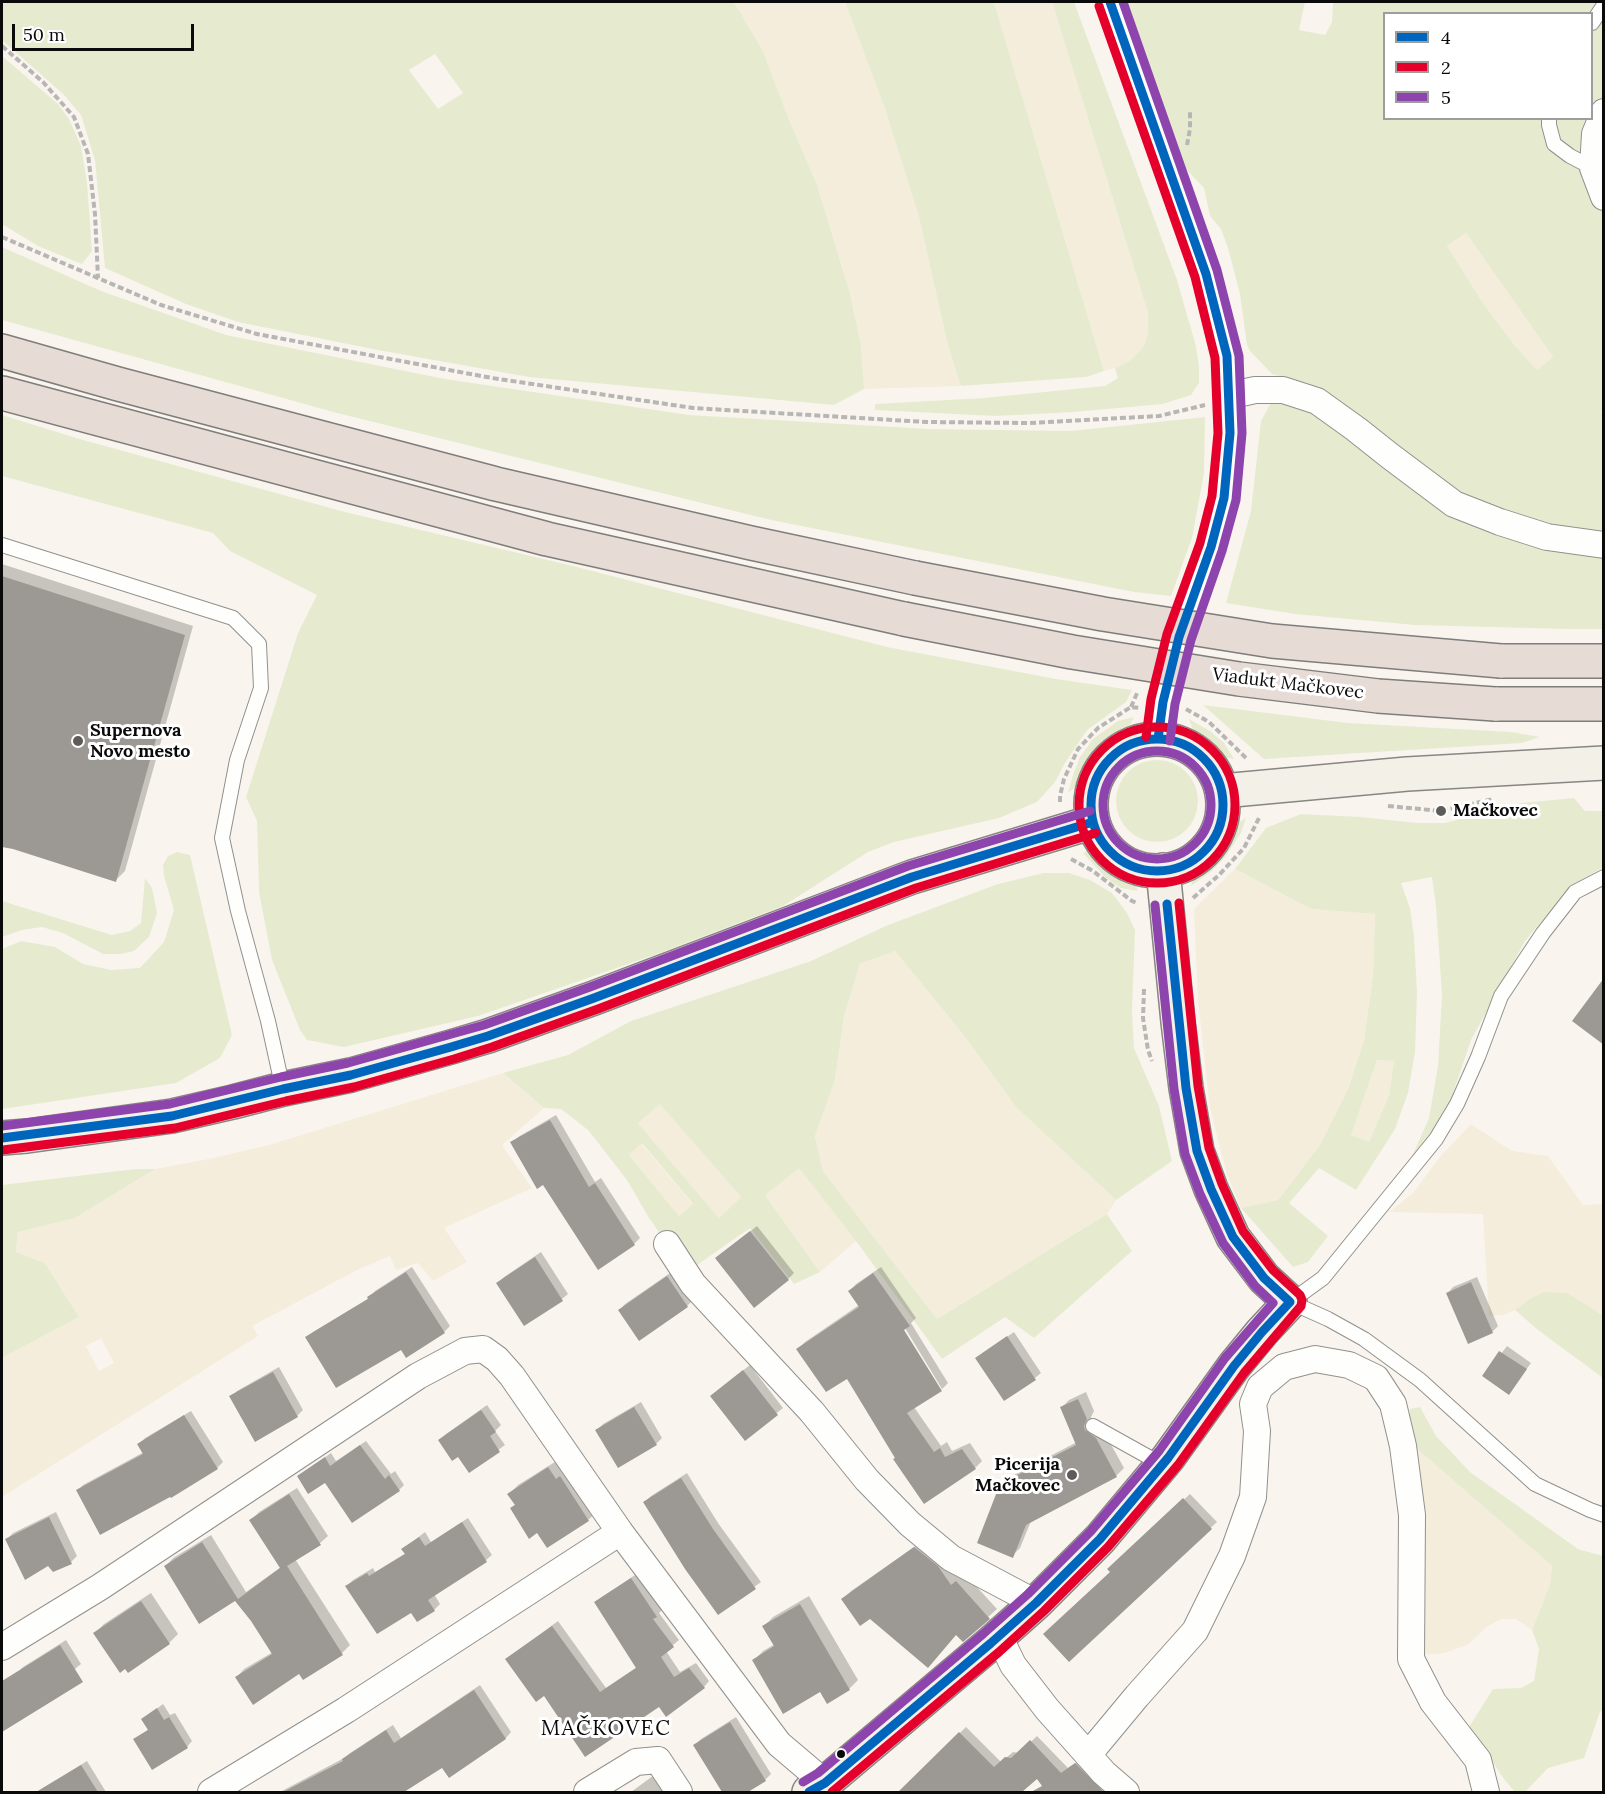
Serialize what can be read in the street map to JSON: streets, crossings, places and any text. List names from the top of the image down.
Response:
{
  "streets": {
    "highway": ["Viadukt Mačkovec"]
  },
  "districts": ["MAČKOVEC"],
  "places": ["Supernova Novo mesto", "Mačkovec", "Picerija Mačkovec"],
  "lines": ["transit line 4", "transit line 5", "transit line 2"],
  "legend": ["4", "2", "5"],
  "scale_bar": "50 m"
}
